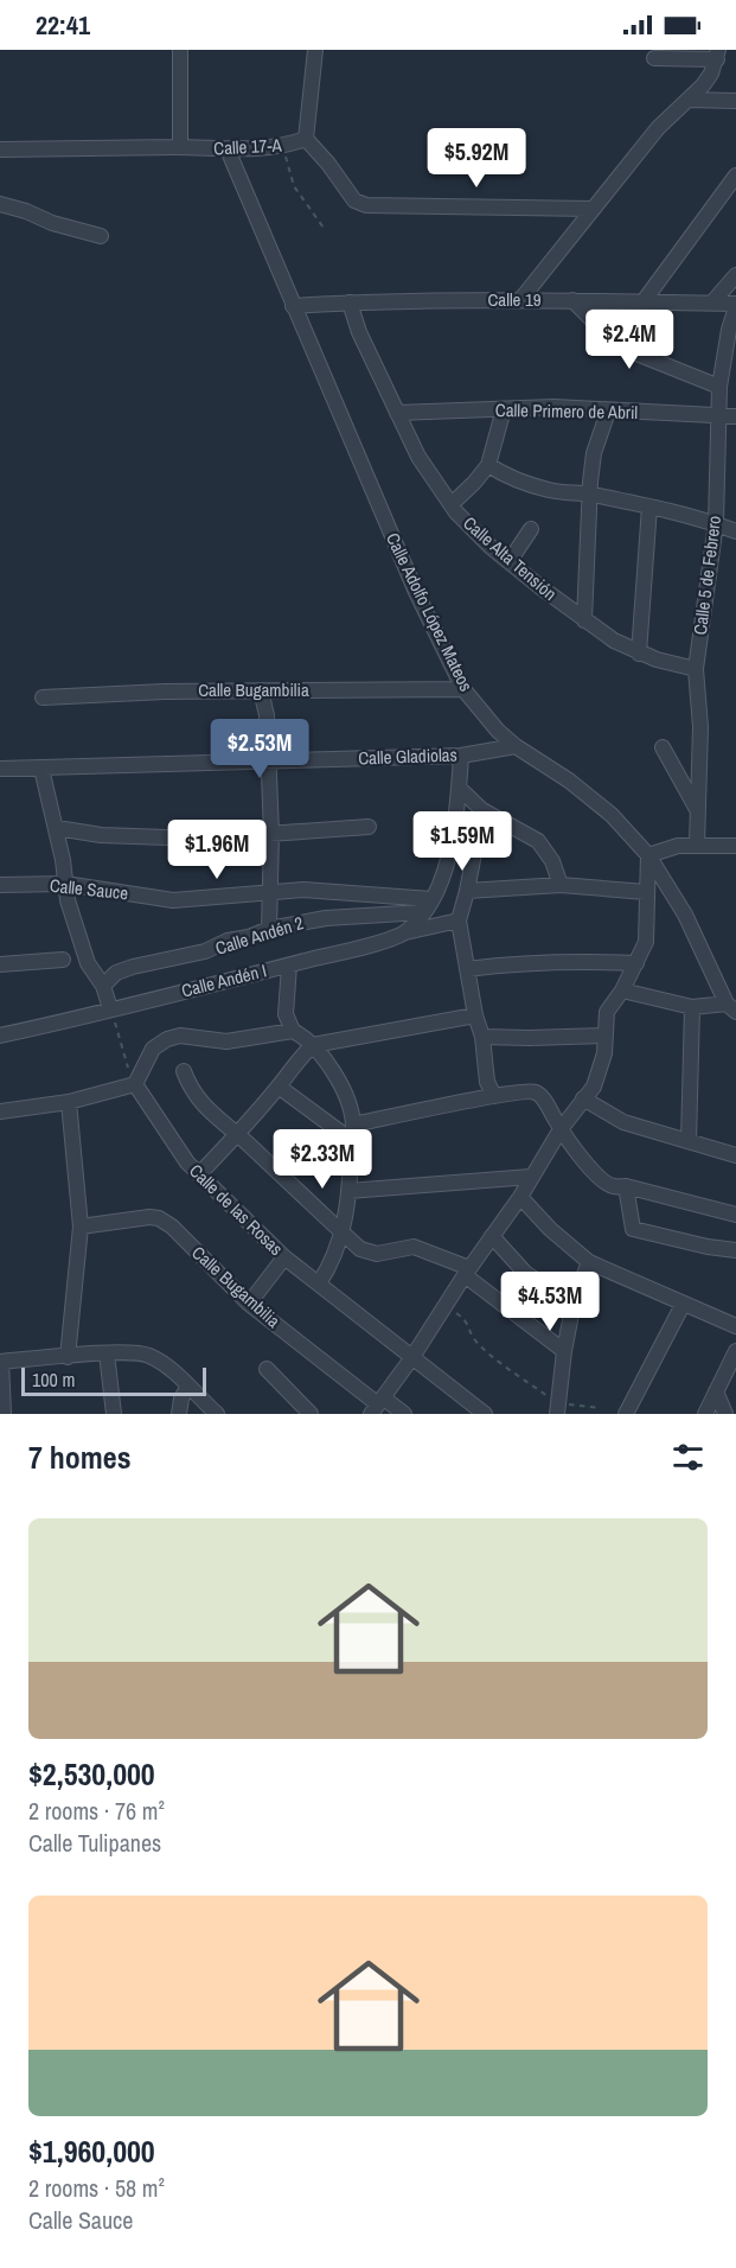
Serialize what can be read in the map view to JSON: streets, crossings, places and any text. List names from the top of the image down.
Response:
{
  "streets": {
    "street": [
      "Calle 17-A",
      "Calle 19",
      "Calle Primero de Abril",
      "Calle Alta Tensión",
      "Calle 5 de Febrero",
      "Calle Adolfo López Mateos",
      "Calle Bugambilia",
      "Calle Gladiolas",
      "Calle Sauce",
      "Calle Andén 2",
      "Calle Andén I",
      "Calle de las Rosas"
    ]
  },
  "crossings": [
    ["Calle 17-A", "Calle Adolfo López Mateos"],
    ["Calle 19", "Calle Alta Tensión"],
    ["Calle 19", "Calle 5 de Febrero"],
    ["Calle 19", "Calle Adolfo López Mateos"],
    ["Calle Primero de Abril", "Calle Alta Tensión"],
    ["Calle Primero de Abril", "Calle 5 de Febrero"],
    ["Calle Alta Tensión", "Calle 5 de Febrero"],
    ["Calle Adolfo López Mateos", "Calle Bugambilia"],
    ["Calle Adolfo López Mateos", "Calle Gladiolas"],
    ["Calle Gladiolas", "Calle Andén I"],
    ["Calle Sauce", "Calle Andén 2"],
    ["Calle Sauce", "Calle Andén I"],
    ["Calle Andén 2", "Calle Andén I"]
  ],
  "scale_bar": "100 m",
  "page": {
    "status": "22:41",
    "price": [
      "$5.92M",
      "$2.4M",
      "$2.53M",
      "$1.59M",
      "$1.96M",
      "$2.33M",
      "$4.53M"
    ],
    "scale": "100 m",
    "heading": "7 homes",
    "list": [
      {
        "name": "$2,530,000",
        "note": "2 rooms · 76 m² · Calle Tulipanes"
      },
      {
        "name": "$1,960,000",
        "note": "2 rooms · 58 m² · Calle Sauce"
      }
    ]
  }
}
